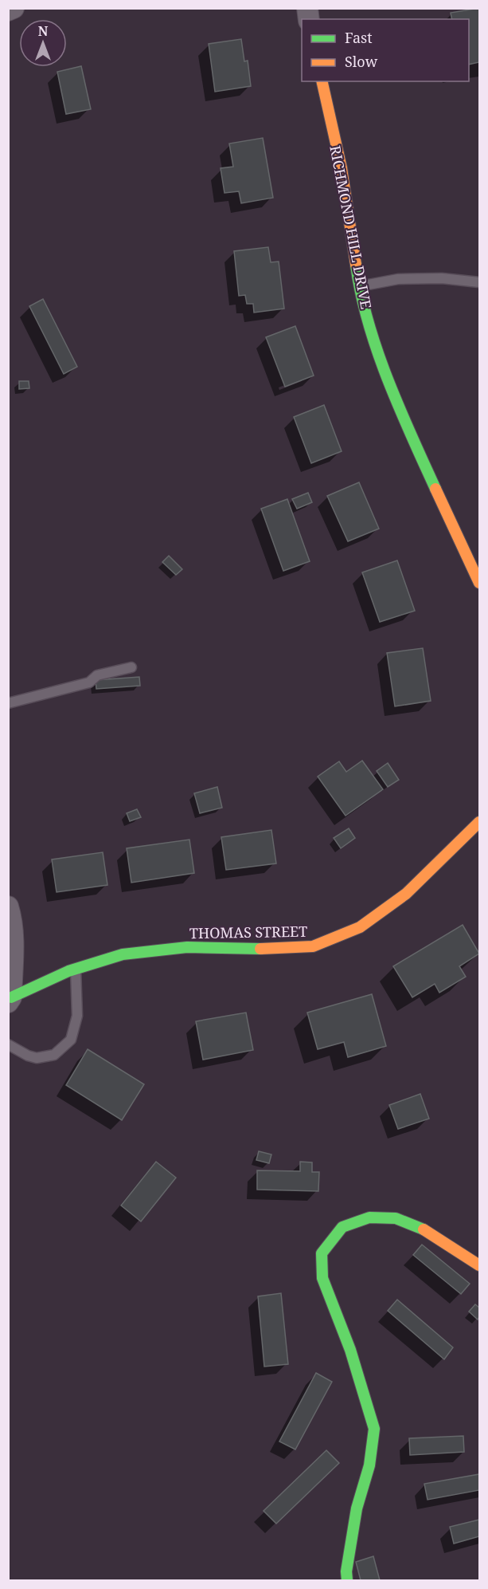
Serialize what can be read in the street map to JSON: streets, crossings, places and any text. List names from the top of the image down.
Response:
{
  "streets": {
    "street": ["RICHMOND HILL DRIVE", "THOMAS STREET"]
  },
  "legend": ["Fast", "Slow"],
  "north": "top"
}
